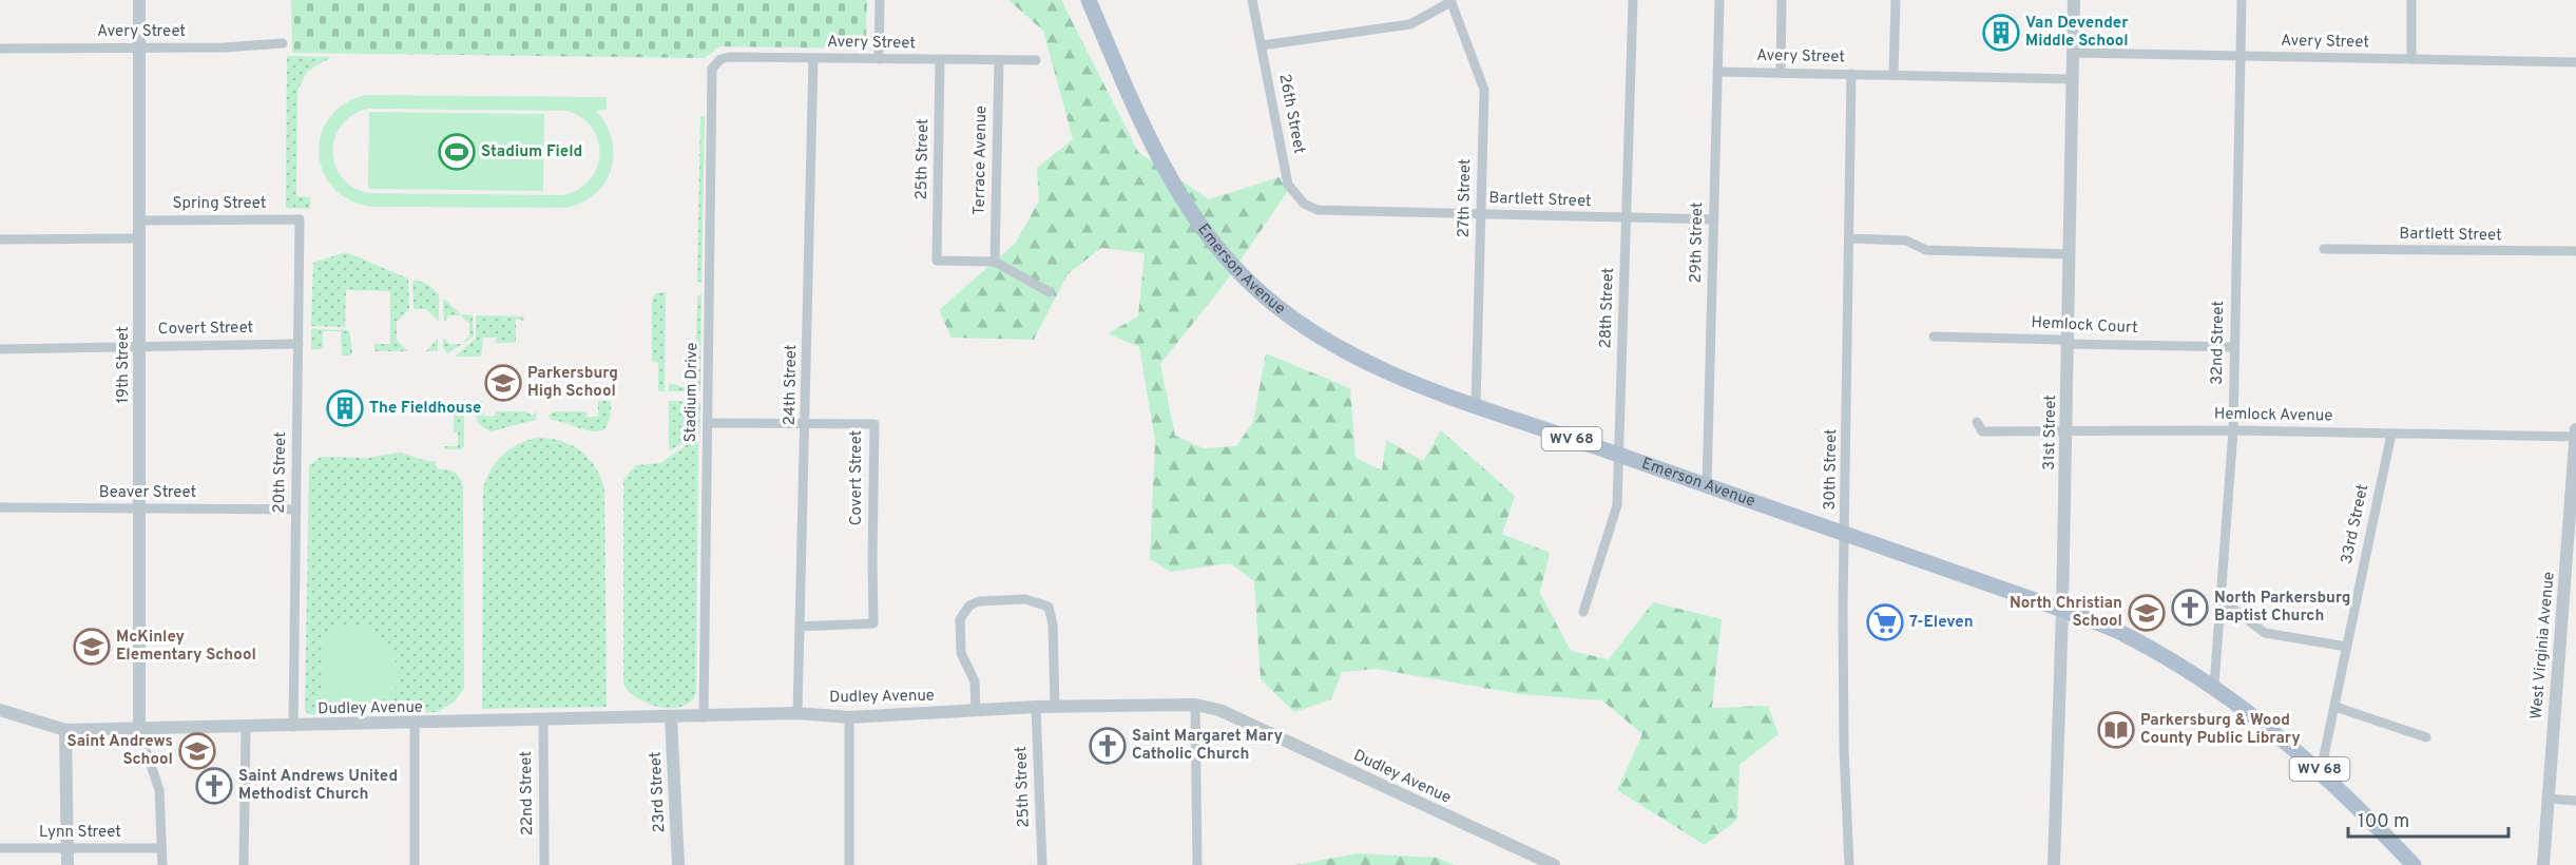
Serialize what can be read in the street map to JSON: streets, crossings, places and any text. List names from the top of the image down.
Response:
{
  "streets": {
    "main road": ["Emerson Avenue", "WV 68"],
    "street": [
      "Avery Street",
      "26th Street",
      "25th Street",
      "Terrace Avenue",
      "27th Street",
      "Bartlett Street",
      "Spring Street",
      "29th Street",
      "28th Street",
      "Hemlock Court",
      "Covert Street",
      "32nd Street",
      "19th Street",
      "24th Street",
      "Stadium Drive",
      "Hemlock Avenue",
      "31st Street",
      "30th Street",
      "20th Street",
      "Beaver Street",
      "33rd Street",
      "West Virginia Avenue",
      "Dudley Avenue",
      "23rd Street",
      "22nd Street",
      "Lynn Street"
    ]
  },
  "crossings": [
    ["Avery Street", "25th Street"],
    ["Avery Street", "Terrace Avenue"],
    ["Avery Street", "29th Street"],
    ["Avery Street", "32nd Street"],
    ["Avery Street", "19th Street"],
    ["Avery Street", "24th Street"],
    ["Avery Street", "Stadium Drive"],
    ["Avery Street", "31st Street"],
    ["Avery Street", "30th Street"],
    ["26th Street", "Bartlett Street"],
    ["25th Street", "Terrace Avenue"],
    ["25th Street", "Dudley Avenue"],
    ["27th Street", "Bartlett Street"],
    ["27th Street", "Emerson Avenue"],
    ["Bartlett Street", "29th Street"],
    ["Bartlett Street", "28th Street"],
    ["Spring Street", "19th Street"],
    ["Spring Street", "20th Street"],
    ["29th Street", "Emerson Avenue"],
    ["Emerson Avenue", "28th Street"],
    ["Emerson Avenue", "32nd Street"],
    ["Emerson Avenue", "31st Street"],
    ["Emerson Avenue", "30th Street"],
    ["Emerson Avenue", "33rd Street"],
    ["Hemlock Court", "32nd Street"],
    ["Hemlock Court", "31st Street"],
    ["Covert Street", "19th Street"],
    ["Covert Street", "24th Street"],
    ["Covert Street", "Stadium Drive"],
    ["Covert Street", "20th Street"],
    ["32nd Street", "Hemlock Avenue"],
    ["19th Street", "Beaver Street"],
    ["19th Street", "Dudley Avenue"],
    ["24th Street", "Dudley Avenue"],
    ["Stadium Drive", "Dudley Avenue"],
    ["Hemlock Avenue", "31st Street"],
    ["Hemlock Avenue", "33rd Street"],
    ["Hemlock Avenue", "West Virginia Avenue"],
    ["20th Street", "Beaver Street"],
    ["20th Street", "Dudley Avenue"],
    ["Dudley Avenue", "23rd Street"],
    ["Dudley Avenue", "22nd Street"]
  ],
  "places": {
    "building": ["Van Devender Middle School", "The Fieldhouse"],
    "sports": ["Stadium Field"],
    "school or university": [
      "Parkersburg High School",
      "North Christian School",
      "McKinley Elementary School",
      "Saint Andrews School"
    ],
    "church": ["North Parkersburg Baptist Church", "Saint Margaret Mary Catholic Church", "Saint Andrews United Methodist Church"],
    "supermarket": ["7-Eleven"],
    "library": ["Parkersburg & Wood County Public Library"]
  },
  "scale_bar": "100 m"
}
